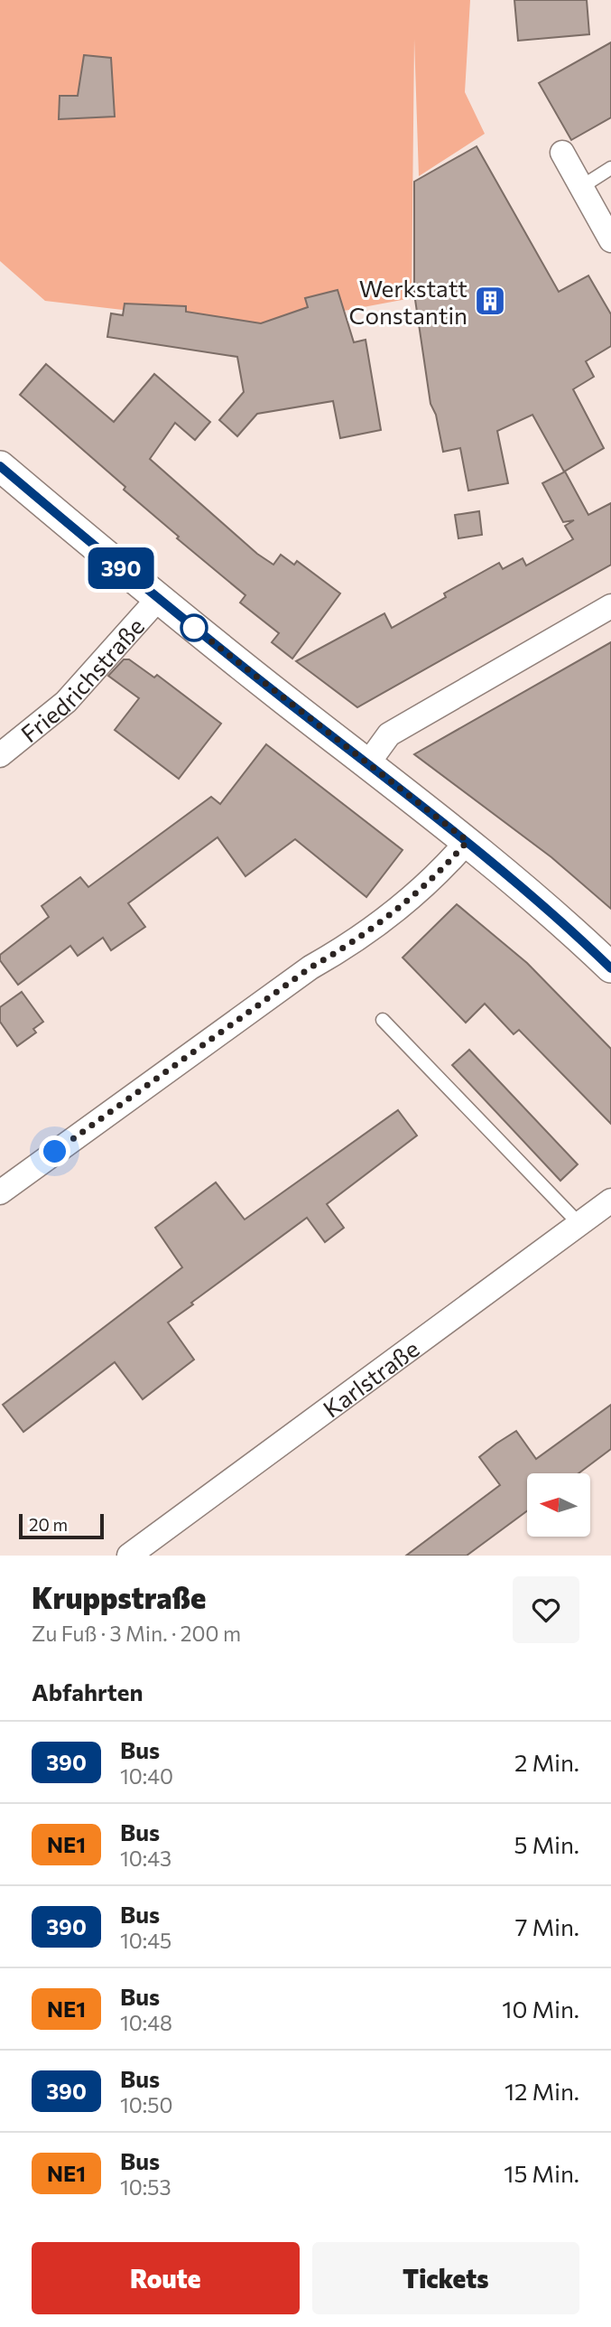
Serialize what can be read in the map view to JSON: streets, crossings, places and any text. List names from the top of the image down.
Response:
{
  "streets": {
    "street": ["Friedrichstraße", "Karlstraße"]
  },
  "places": {
    "building": ["Werkstatt Constantin"]
  },
  "lines": ["bus line 390"],
  "scale_bar": "20 m",
  "north": "left",
  "page": {
    "on_map": "390",
    "scale": "20 m",
    "heading": [
      ["Kruppstraße", "Zu Fuß · 3 Min. · 200 m"],
      "Abfahrten"
    ],
    "list": [
      {
        "mark": "390",
        "name": "Bus",
        "note": "10:40",
        "value": "2 Min."
      },
      {
        "mark": "NE1",
        "name": "Bus",
        "note": "10:43",
        "value": "5 Min."
      },
      {
        "mark": "390",
        "name": "Bus",
        "note": "10:45",
        "value": "7 Min."
      },
      {
        "mark": "NE1",
        "name": "Bus",
        "note": "10:48",
        "value": "10 Min."
      },
      {
        "mark": "390",
        "name": "Bus",
        "note": "10:50",
        "value": "12 Min."
      },
      {
        "mark": "NE1",
        "name": "Bus",
        "note": "10:53",
        "value": "15 Min."
      }
    ],
    "buttons": ["Route", "Tickets"]
  }
}
